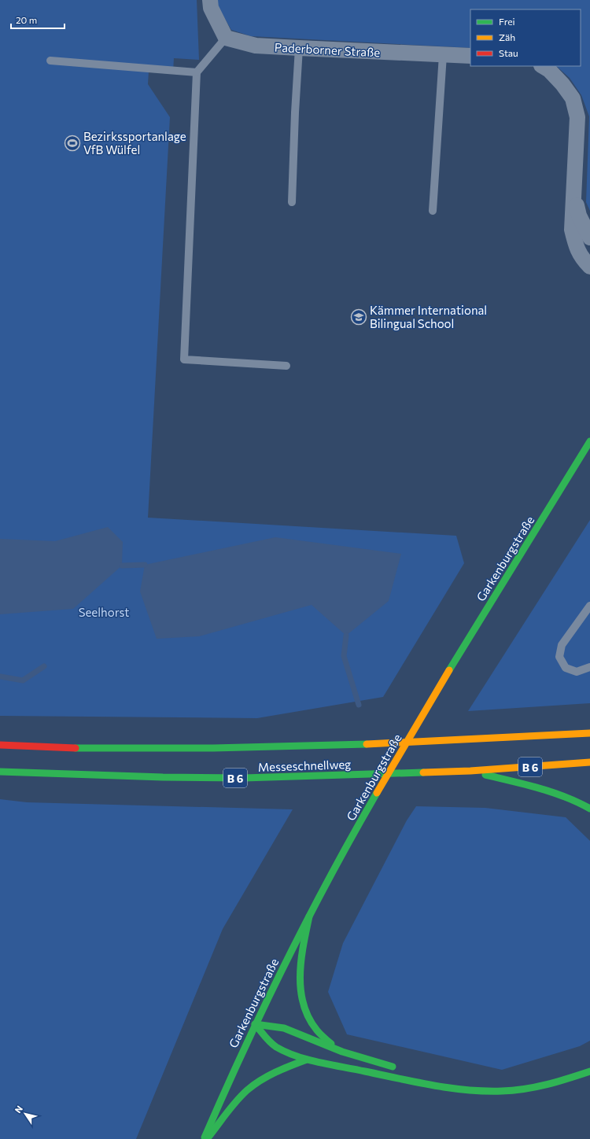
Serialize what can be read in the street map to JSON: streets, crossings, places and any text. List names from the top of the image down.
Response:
{
  "streets": {
    "main road": ["Garkenburgstraße", "Messeschnellweg", "B 6"],
    "street": ["Paderborner Straße"]
  },
  "parks": ["Seelhorst"],
  "places": {
    "sports": ["Bezirkssportanlage VfB Wülfel"],
    "school or university": ["Kämmer International Bilingual School"]
  },
  "legend": ["Frei", "Zäh", "Stau"],
  "scale_bar": "20 m",
  "north": "top left"
}
